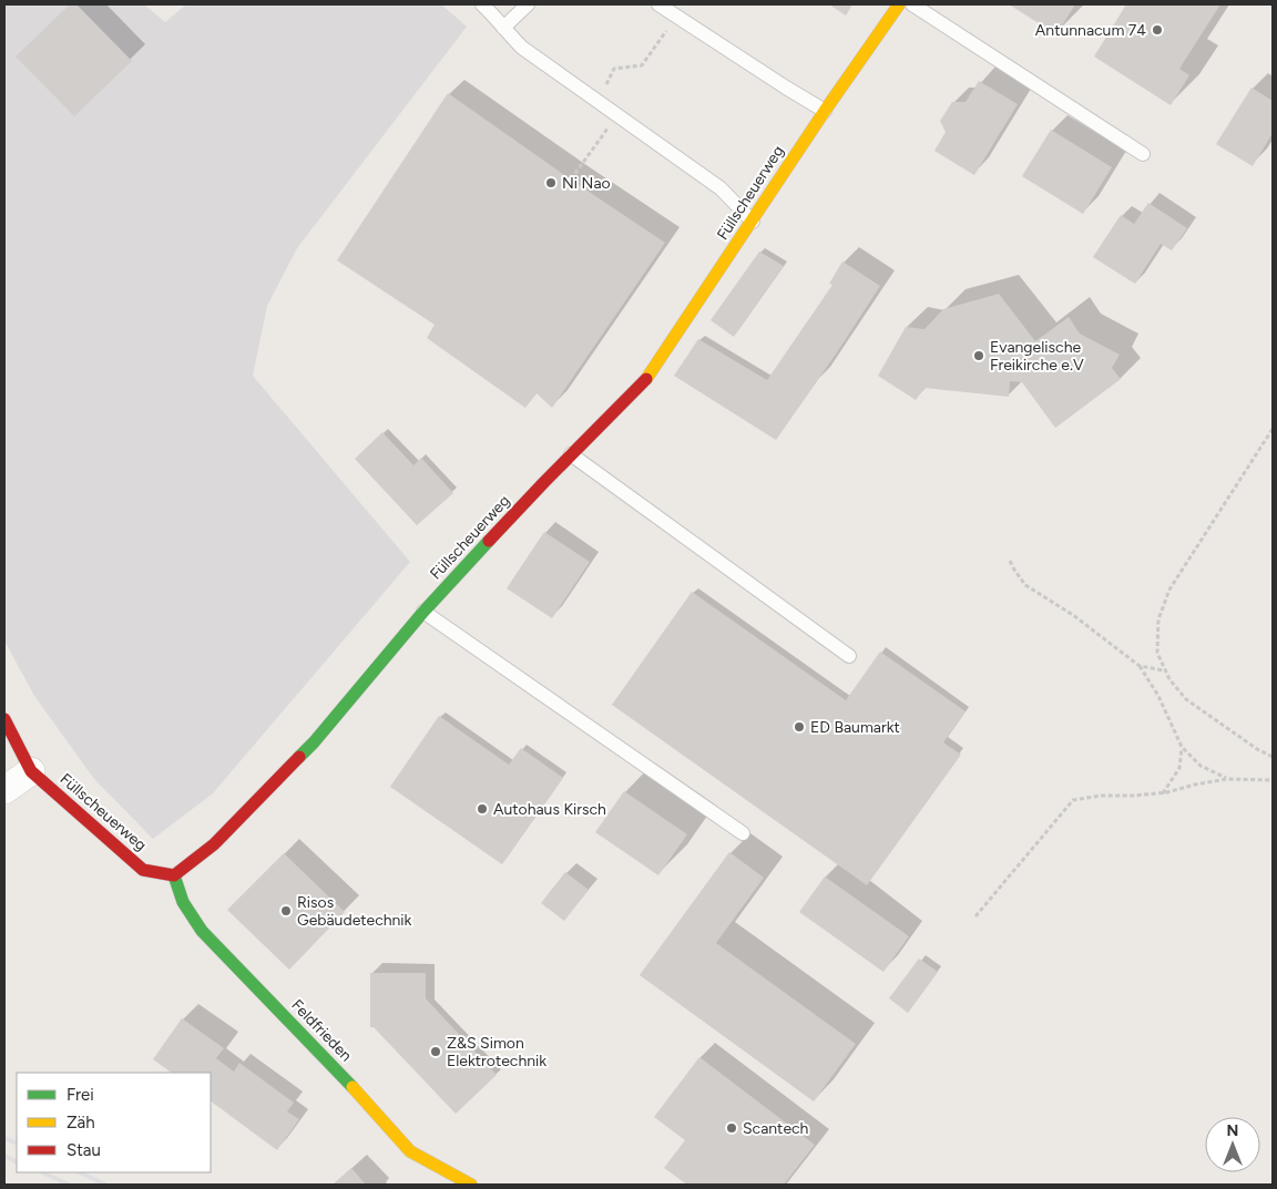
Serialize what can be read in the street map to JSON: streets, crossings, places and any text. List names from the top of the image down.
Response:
{
  "streets": {
    "street": ["Füllscheuerweg", "Feldfrieden"]
  },
  "crossings": [
    ["Füllscheuerweg", "Feldfrieden"]
  ],
  "places": [
    "Antunnacum 74",
    "Ni Nao",
    "Evangelische Freikirche e.V",
    "ED Baumarkt",
    "Autohaus Kirsch",
    "Risos Gebäudetechnik",
    "Z&S Simon Elektrotechnik",
    "Scantech"
  ],
  "legend": ["Frei", "Zäh", "Stau"],
  "north": "top"
}
